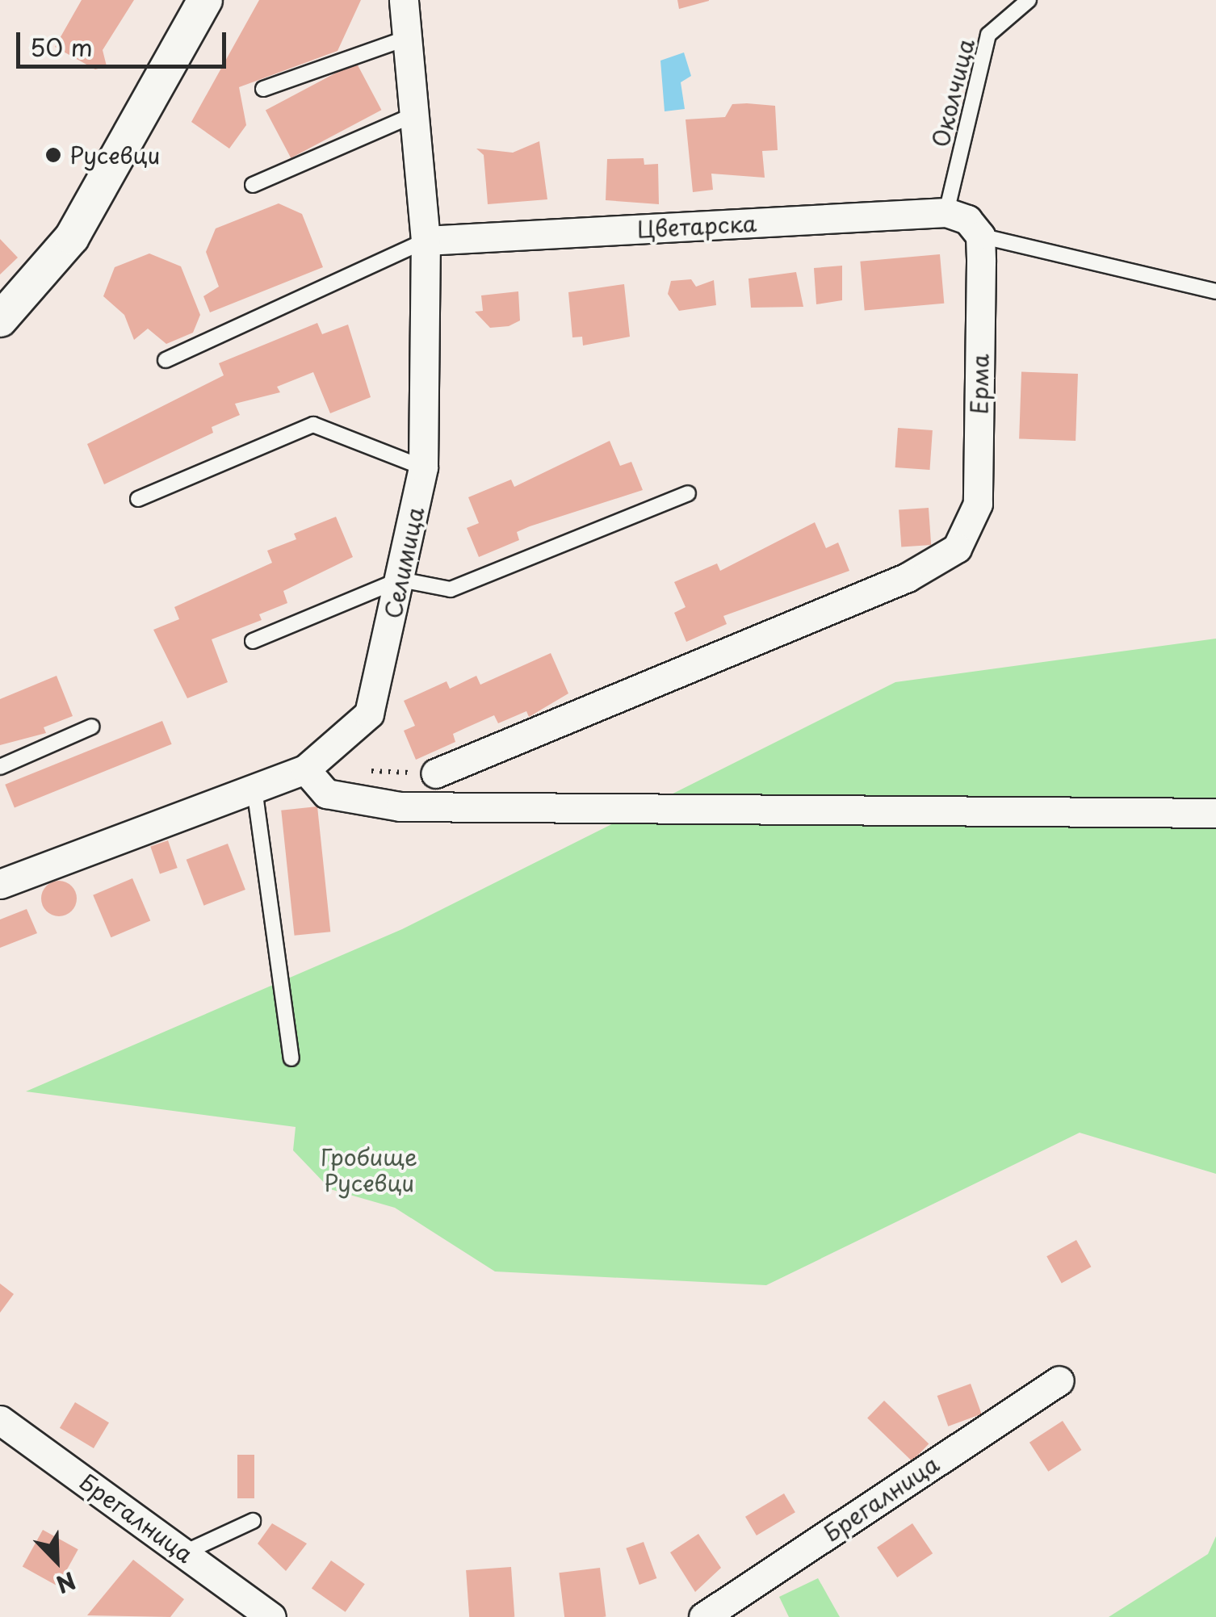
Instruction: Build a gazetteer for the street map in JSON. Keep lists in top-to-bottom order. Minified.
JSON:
{"streets":{"street":["Цветарска","Ерма","Селимица","Брегалница"],"lane":["Околчица"]},"crossings":[["Околчица","Цветарска"],["Околчица","Ерма"],["Цветарска","Ерма"],["Цветарска","Селимица"]],"parks":["Гробище Русевци"],"places":["Русевци"],"scale_bar":"50 m","north":"bottom right"}
